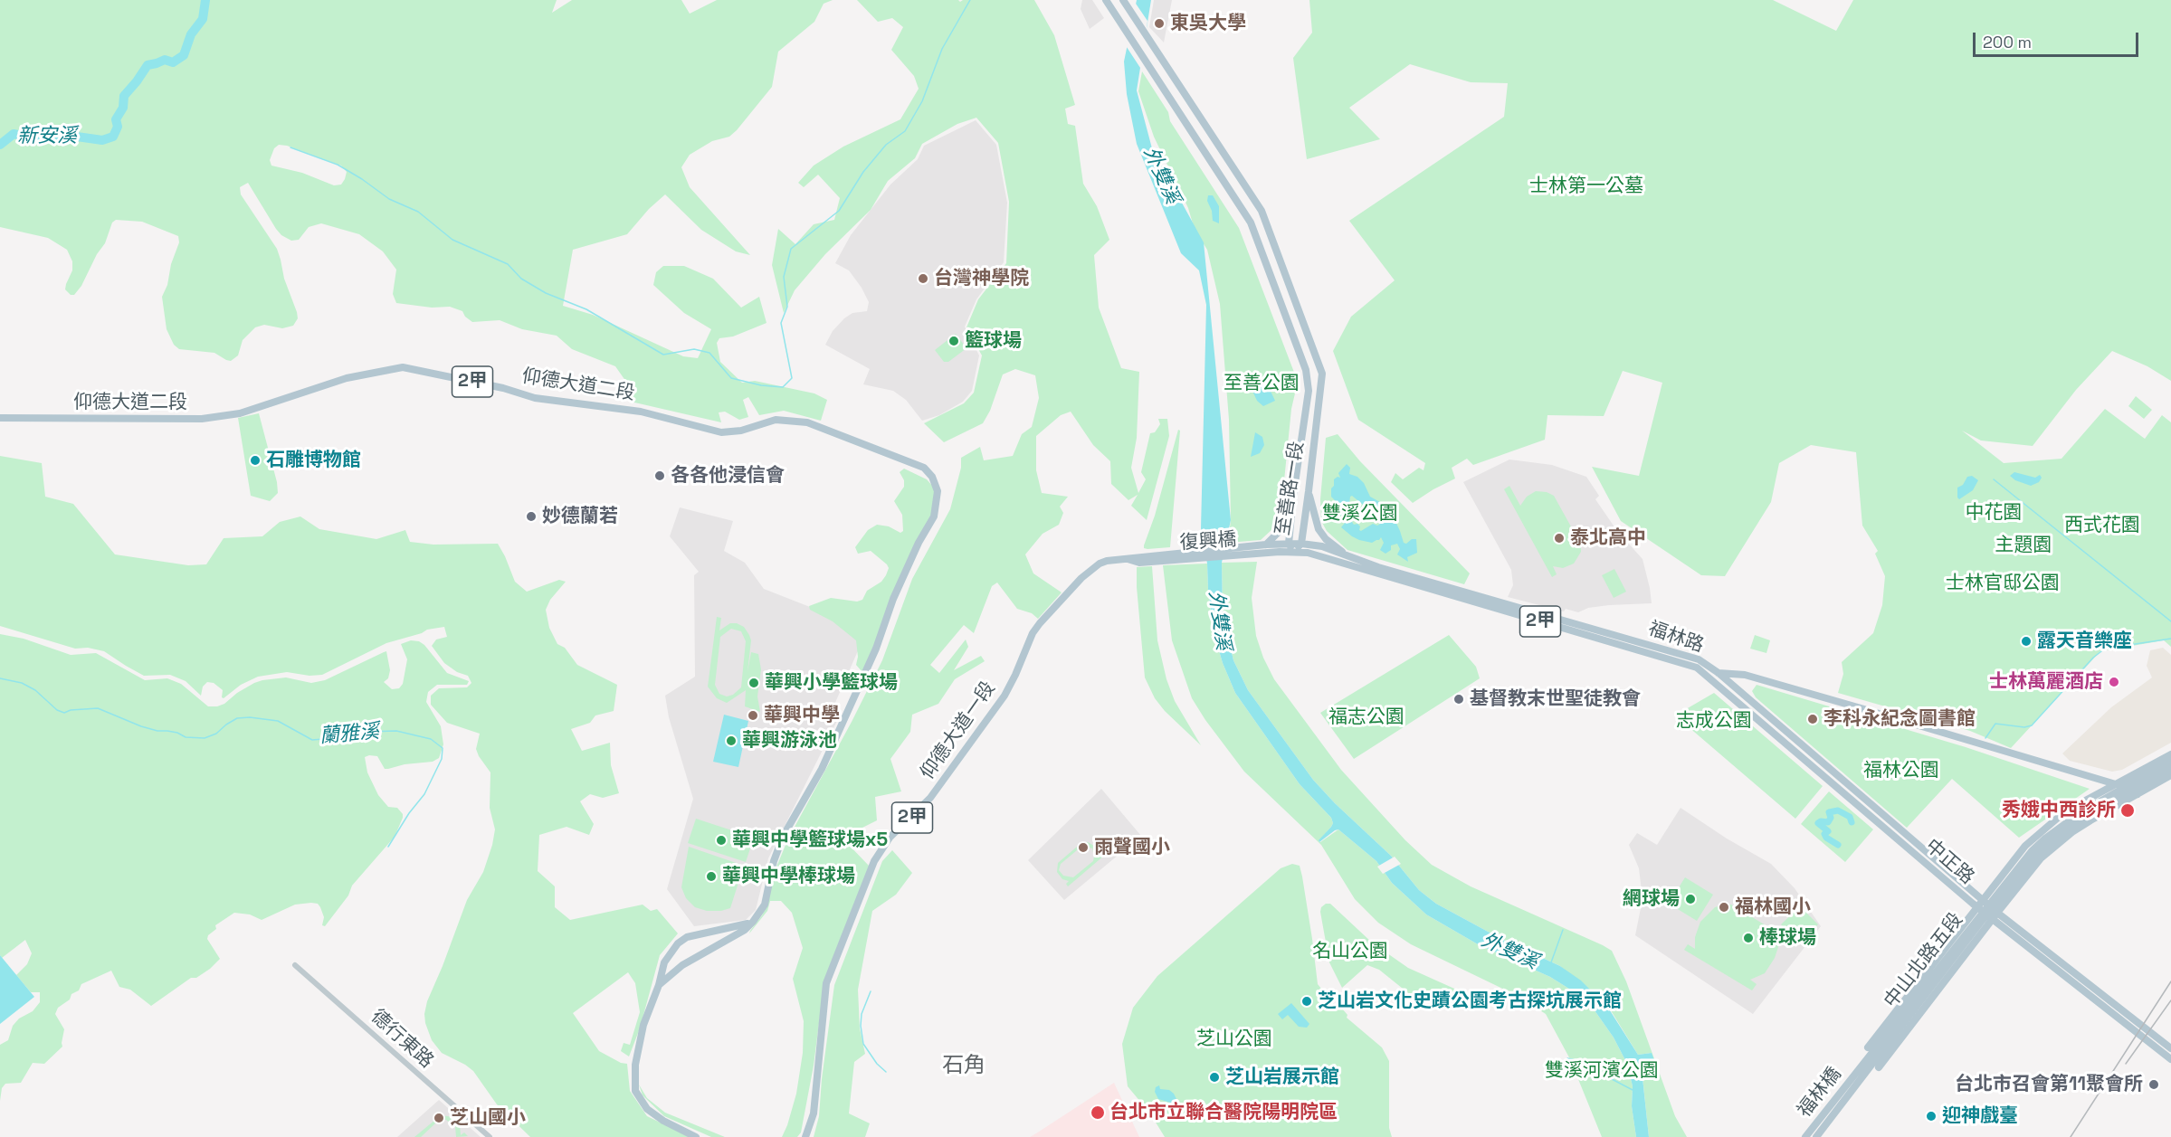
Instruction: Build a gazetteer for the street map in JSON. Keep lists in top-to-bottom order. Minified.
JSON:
{"streets":{"main road":["2甲","仰德大道二段","至善路一段","復興橋","福林路","仰德大道一段","中正路","中山北路五段","福林橋"],"street":["德行東路"]},"crossings":[["2甲","仰德大道二段"],["2甲","福林路"],["2甲","中山北路五段"],["至善路一段","福林路"],["復興橋","福林路"],["復興橋","仰德大道一段"],["福林路","中正路"],["福林路","中山北路五段"],["中正路","中山北路五段"],["中山北路五段","福林橋"]],"districts":["石角"],"water":["新安溪","外雙溪","蘭雅溪"],"parks":["士林第一公墓","至善公園","中花園","雙溪公園","西式花園","主題園","士林官邸公園","福志公園","志成公園","福林公園","名山公園","芝山公園","雙溪河濱公園"],"places":["東吳大學","台灣神學院","籃球場","石雕博物館","各各他浸信會","妙德蘭若","泰北高中","露天音樂座","士林萬麗酒店","華興小學籃球場","基督教末世聖徒教會","華興中學","李科永紀念圖書館","華興游泳池","秀娥中西診所","華興中學籃球場x5","雨聲國小","華興中學棒球場","網球場","福林國小","棒球場","芝山岩文化史蹟公園考古探坑展示館","芝山岩展示館","台北市召會第11聚會所","台北市立聯合醫院陽明院區","迎神戲臺","芝山國小"],"scale_bar":"200 m"}
